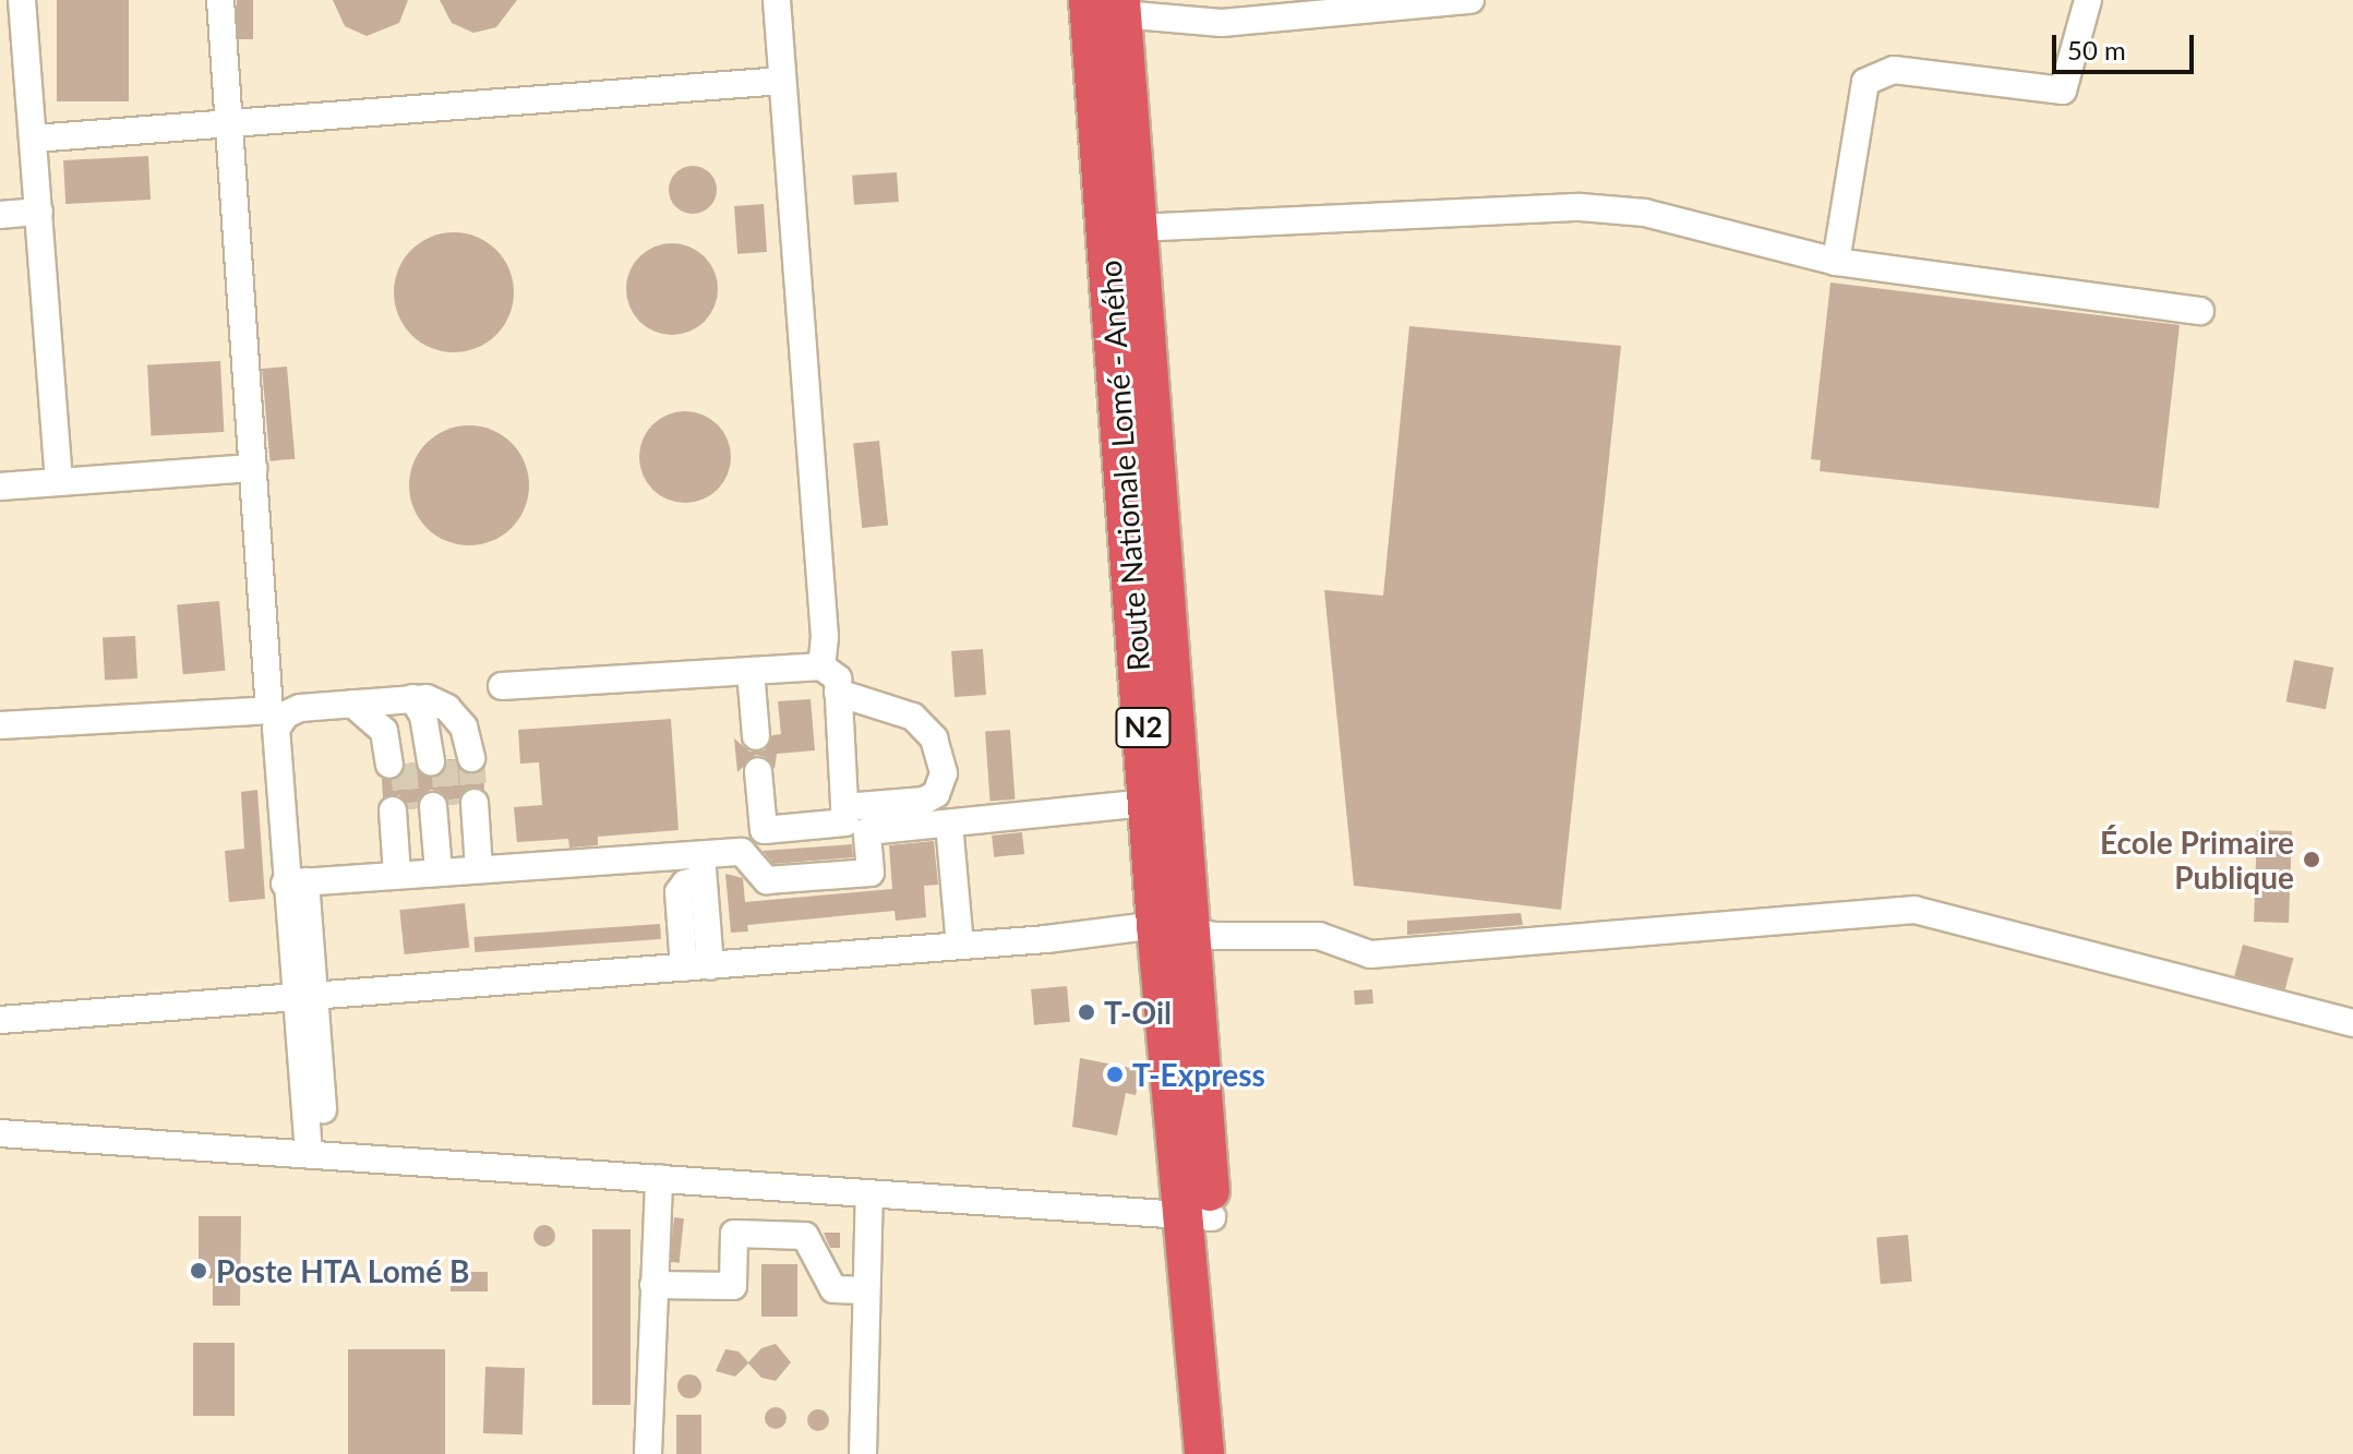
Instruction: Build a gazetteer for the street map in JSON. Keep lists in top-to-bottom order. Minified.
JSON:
{"streets":{"highway":["Route Nationale Lomé - Aného","N2"]},"places":["École Primaire Publique","T-Oil","T-Express","Poste HTA Lomé B"],"scale_bar":"50 m"}
